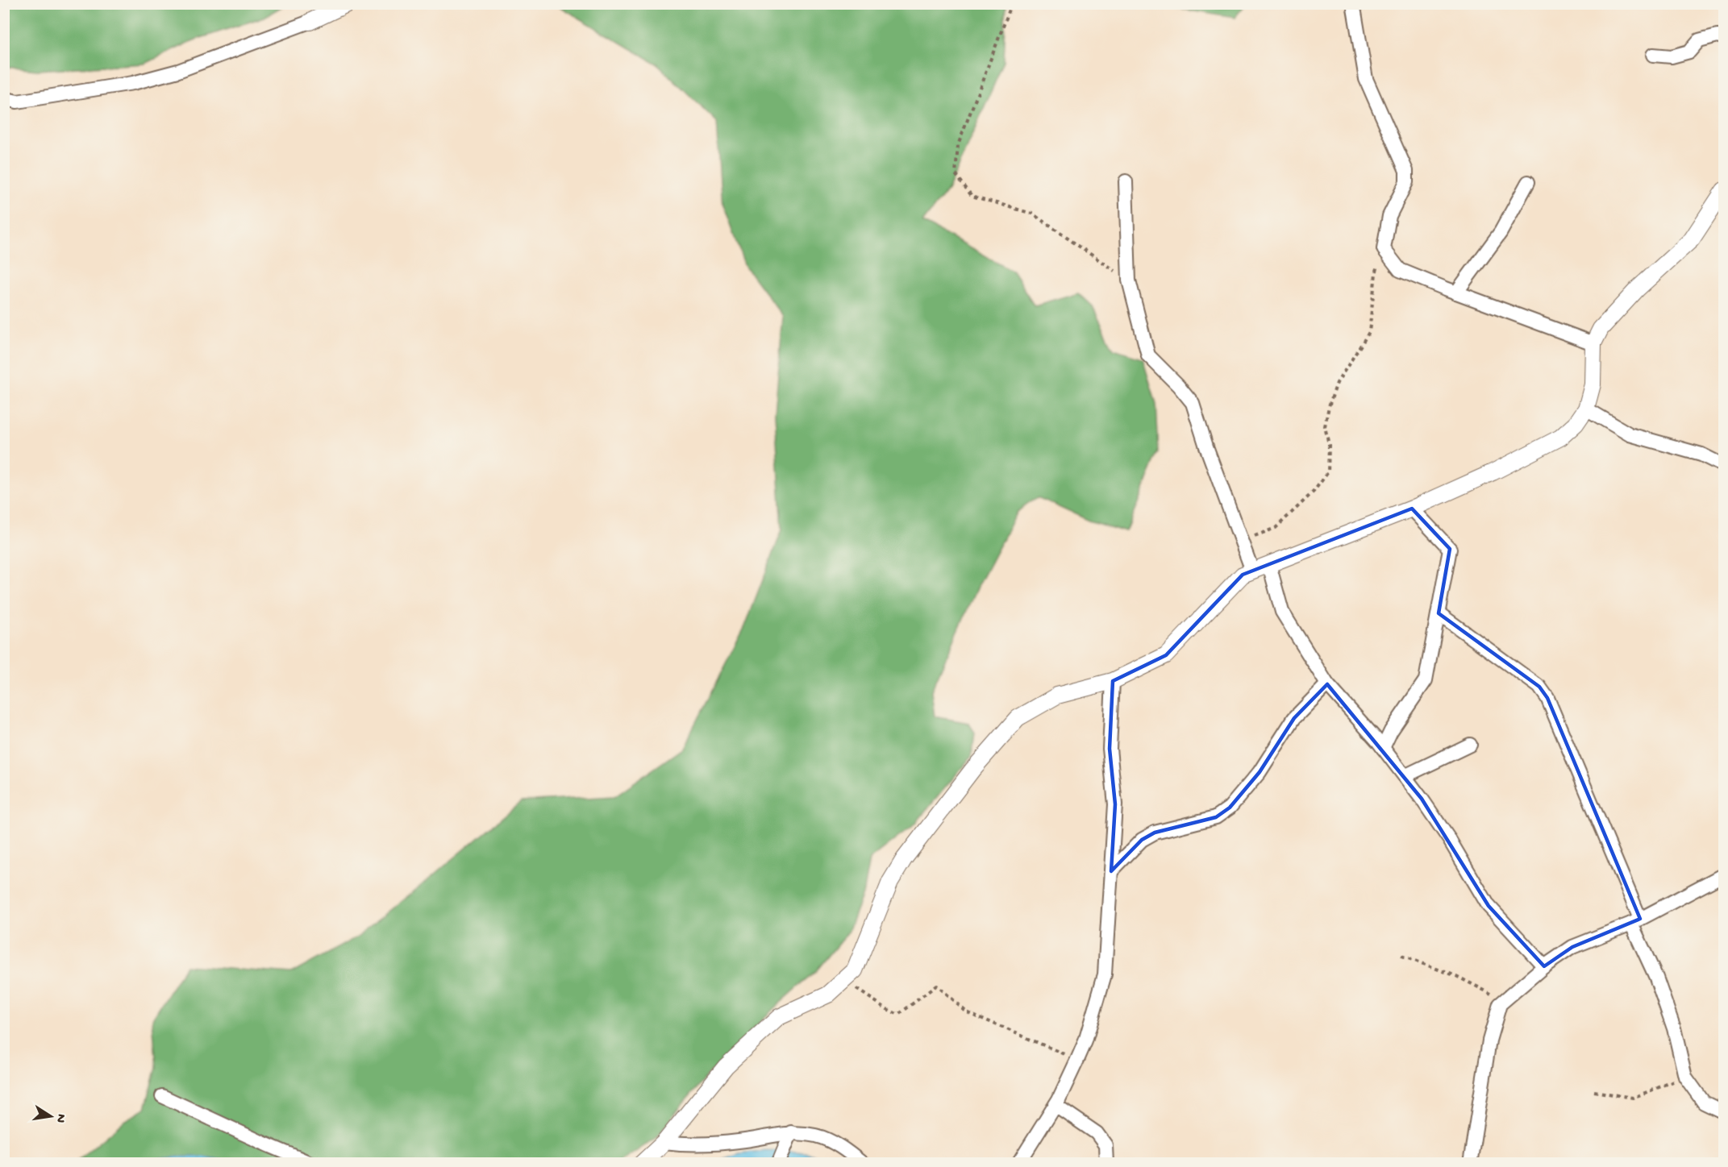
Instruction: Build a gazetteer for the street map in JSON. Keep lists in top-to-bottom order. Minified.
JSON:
{"north":"right"}
